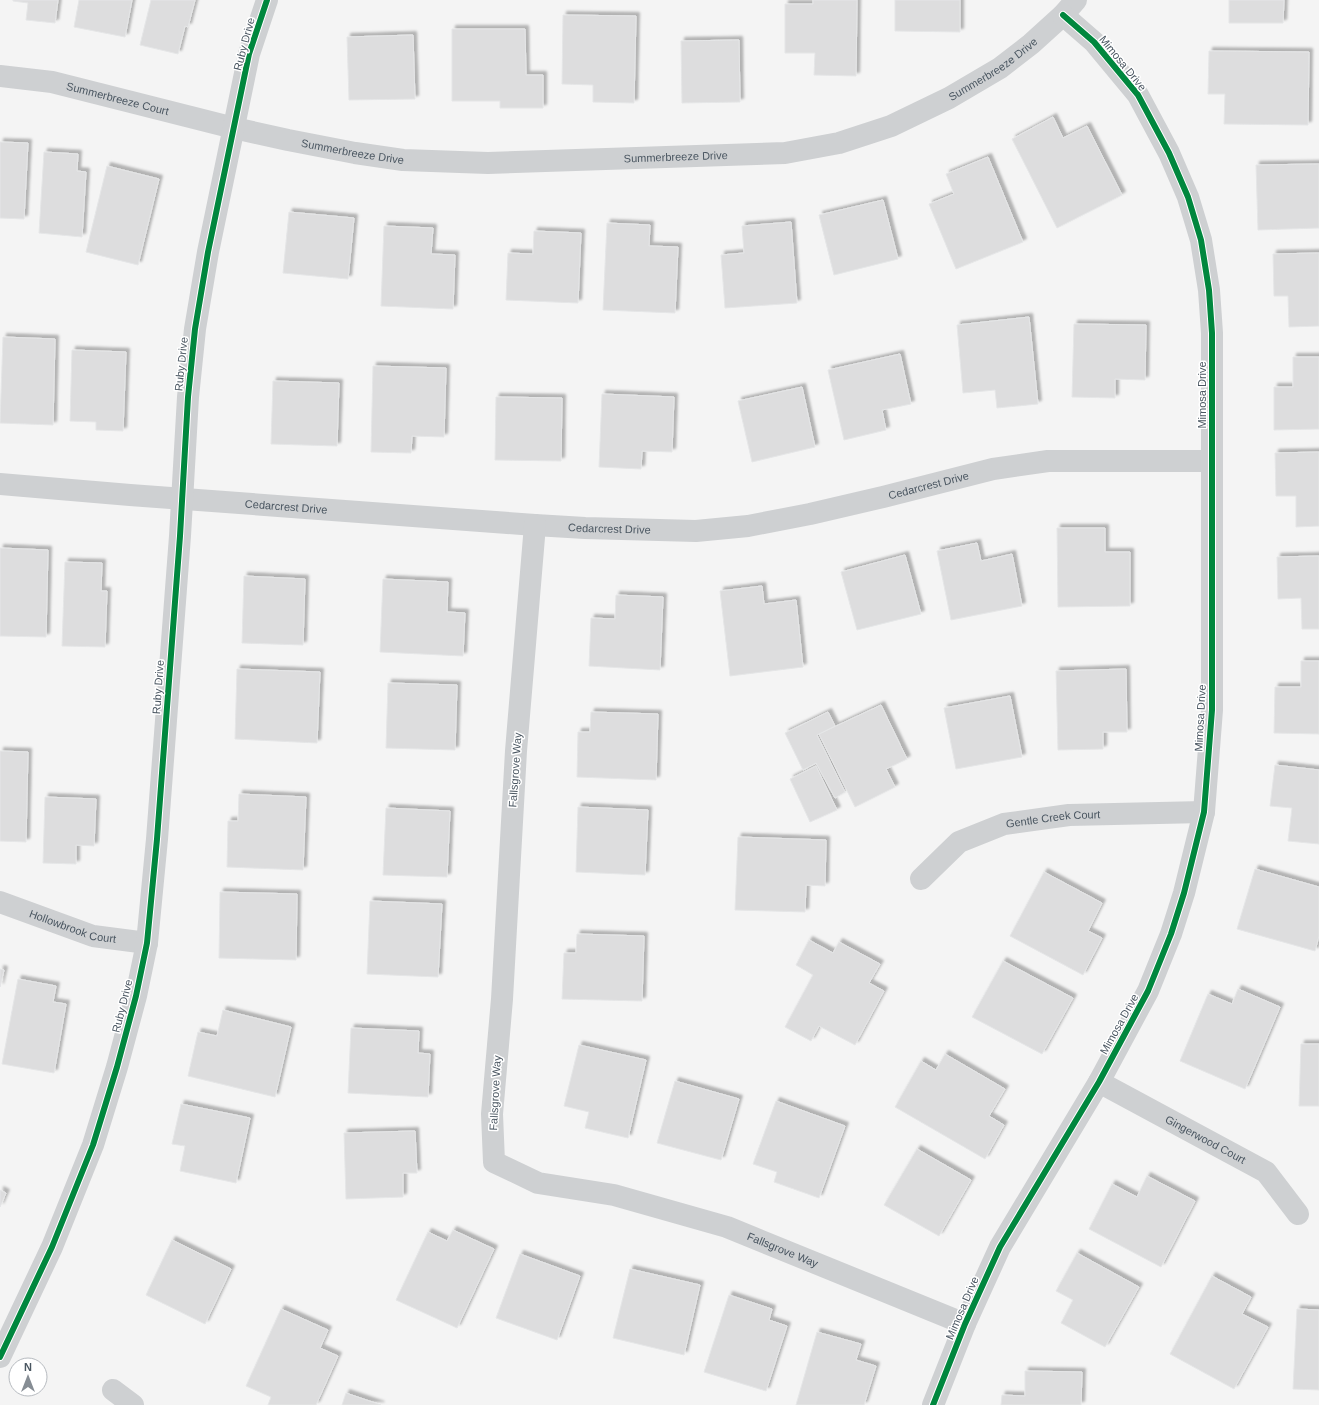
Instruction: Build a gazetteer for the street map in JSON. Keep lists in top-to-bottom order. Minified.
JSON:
{"streets":{"street":["Ruby Drive","Mimosa Drive","Summerbreeze Drive","Summerbreeze Court","Cedarcrest Drive","Fallsgrove Way","Gentle Creek Court","Hollowbrook Court","Gingerwood Court"]},"crossings":[["Ruby Drive","Summerbreeze Drive"],["Ruby Drive","Summerbreeze Court"],["Ruby Drive","Cedarcrest Drive"],["Ruby Drive","Hollowbrook Court"],["Mimosa Drive","Summerbreeze Drive"],["Mimosa Drive","Cedarcrest Drive"],["Mimosa Drive","Fallsgrove Way"],["Mimosa Drive","Gentle Creek Court"],["Mimosa Drive","Gingerwood Court"],["Summerbreeze Drive","Summerbreeze Court"],["Cedarcrest Drive","Fallsgrove Way"]],"north":"top"}
